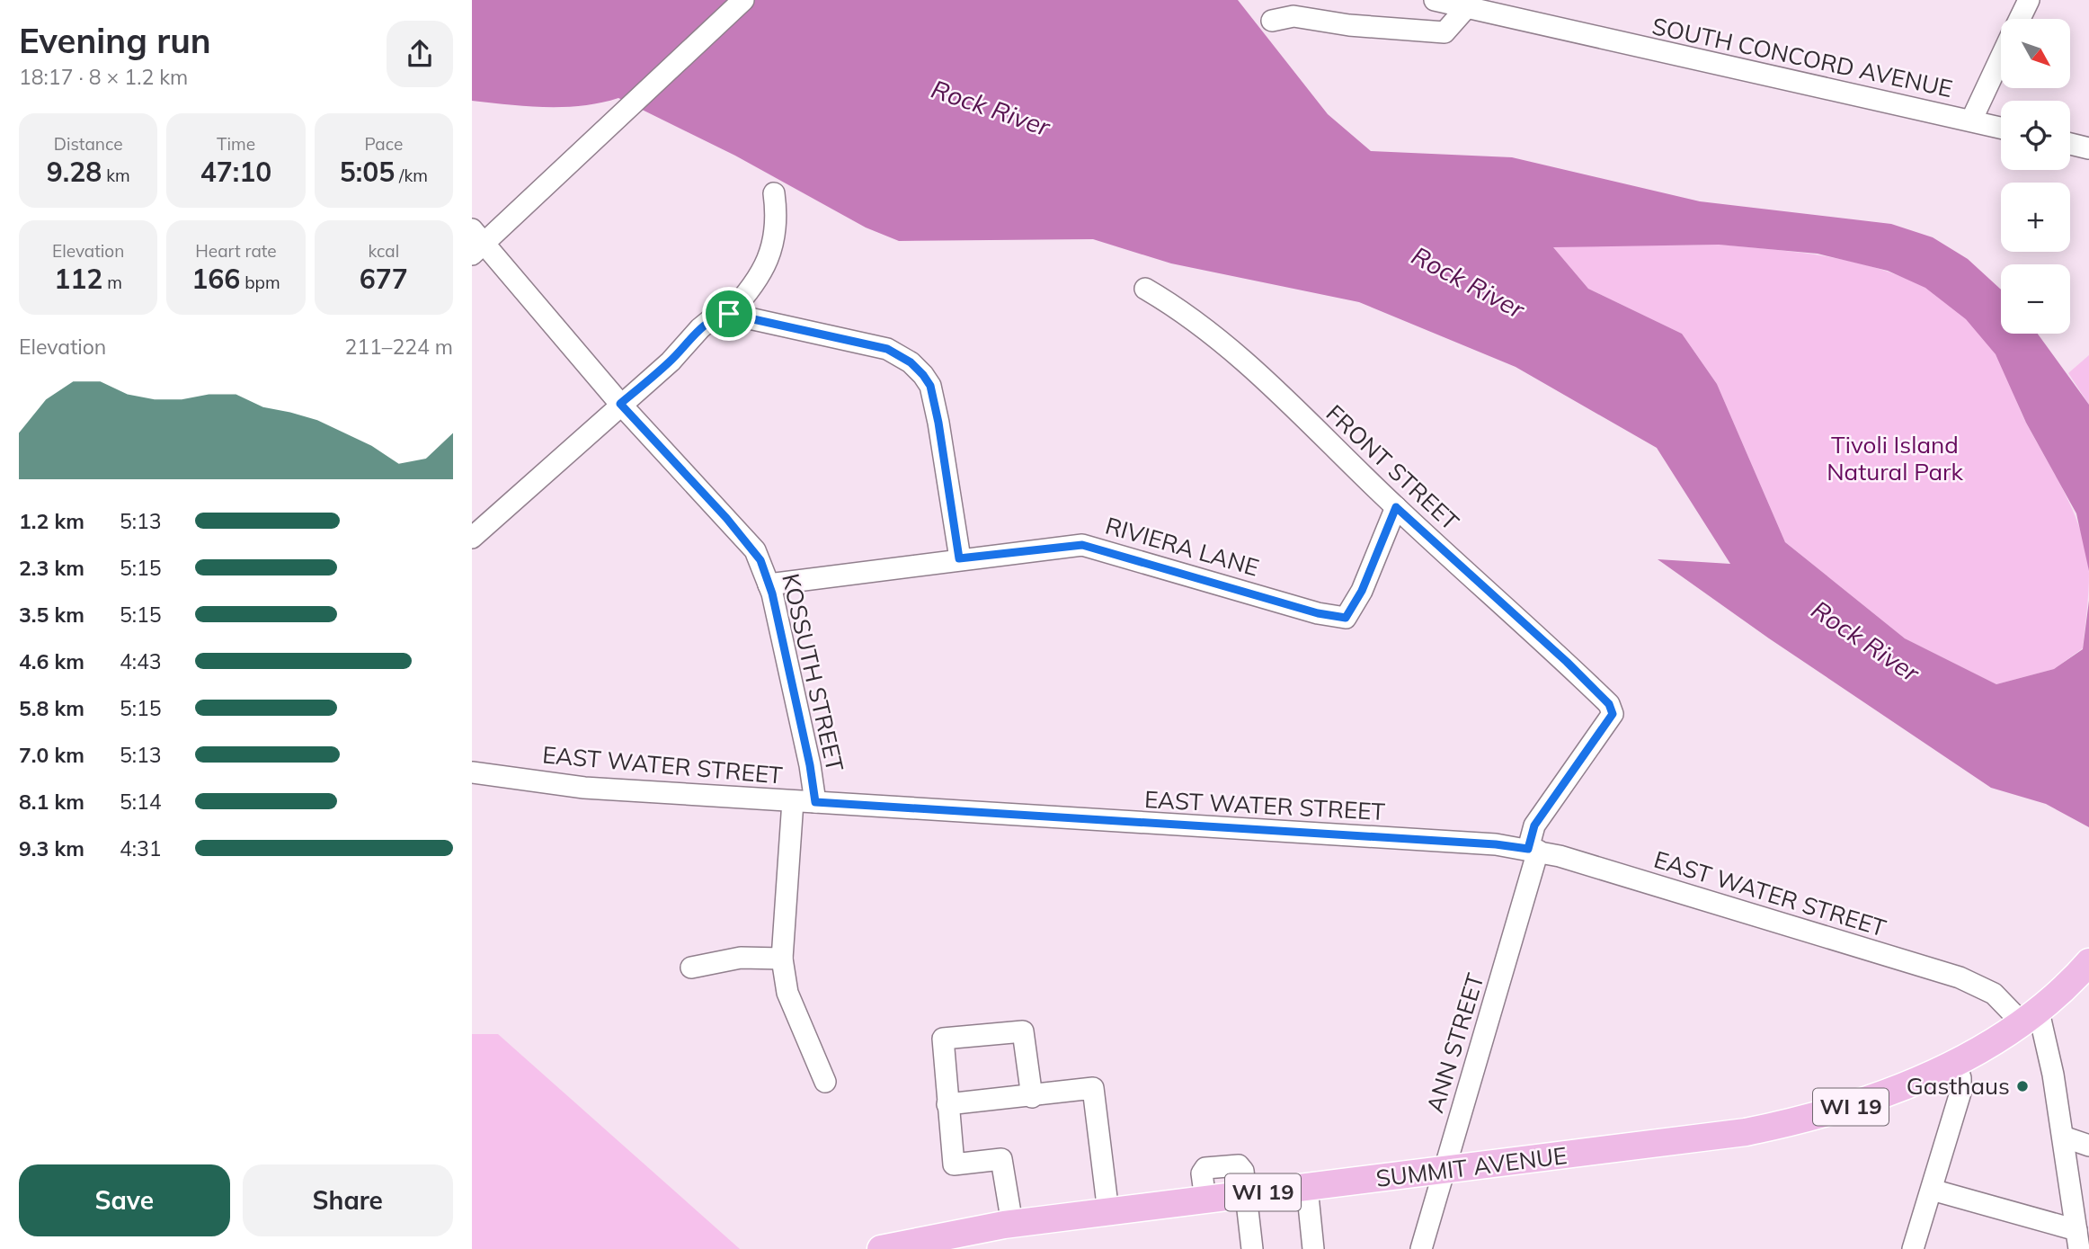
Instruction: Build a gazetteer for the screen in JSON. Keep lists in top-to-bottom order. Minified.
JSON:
{"streets":{"main road":["WI 19","SUMMIT AVENUE"],"street":["SOUTH CONCORD AVENUE","FRONT STREET","RIVIERA LANE","KOSSUTH STREET","EAST WATER STREET","ANN STREET"]},"crossings":[["FRONT STREET","RIVIERA LANE"],["FRONT STREET","ANN STREET"],["RIVIERA LANE","KOSSUTH STREET"],["KOSSUTH STREET","EAST WATER STREET"],["EAST WATER STREET","ANN STREET"],["EAST WATER STREET","WI 19"],["EAST WATER STREET","SUMMIT AVENUE"],["ANN STREET","SUMMIT AVENUE"],["WI 19","SUMMIT AVENUE"]],"water":["Rock River"],"parks":["Tivoli Island Natural Park"],"places":["Gasthaus"],"north":"bottom right","page":{"heading":["Evening run","18:17 · 8 × 1.2 km"],"map_buttons":["+","−"],"stats":[["Distance","9.28 km"],["Time","47:10"],["Pace","5:05 /km"],["Elevation","112 m"],["Heart rate","166 bpm"],["kcal","677"]],"chart":["Elevation","211–224 m"],"list":[{"name":"1.2 km","note":"5:13"},{"name":"2.3 km","note":"5:15"},{"name":"3.5 km","note":"5:15"},{"name":"4.6 km","note":"4:43"},{"name":"5.8 km","note":"5:15"},{"name":"7.0 km","note":"5:13"},{"name":"8.1 km","note":"5:14"},{"name":"9.3 km","note":"4:31"}],"buttons":["Save","Share"]}}
